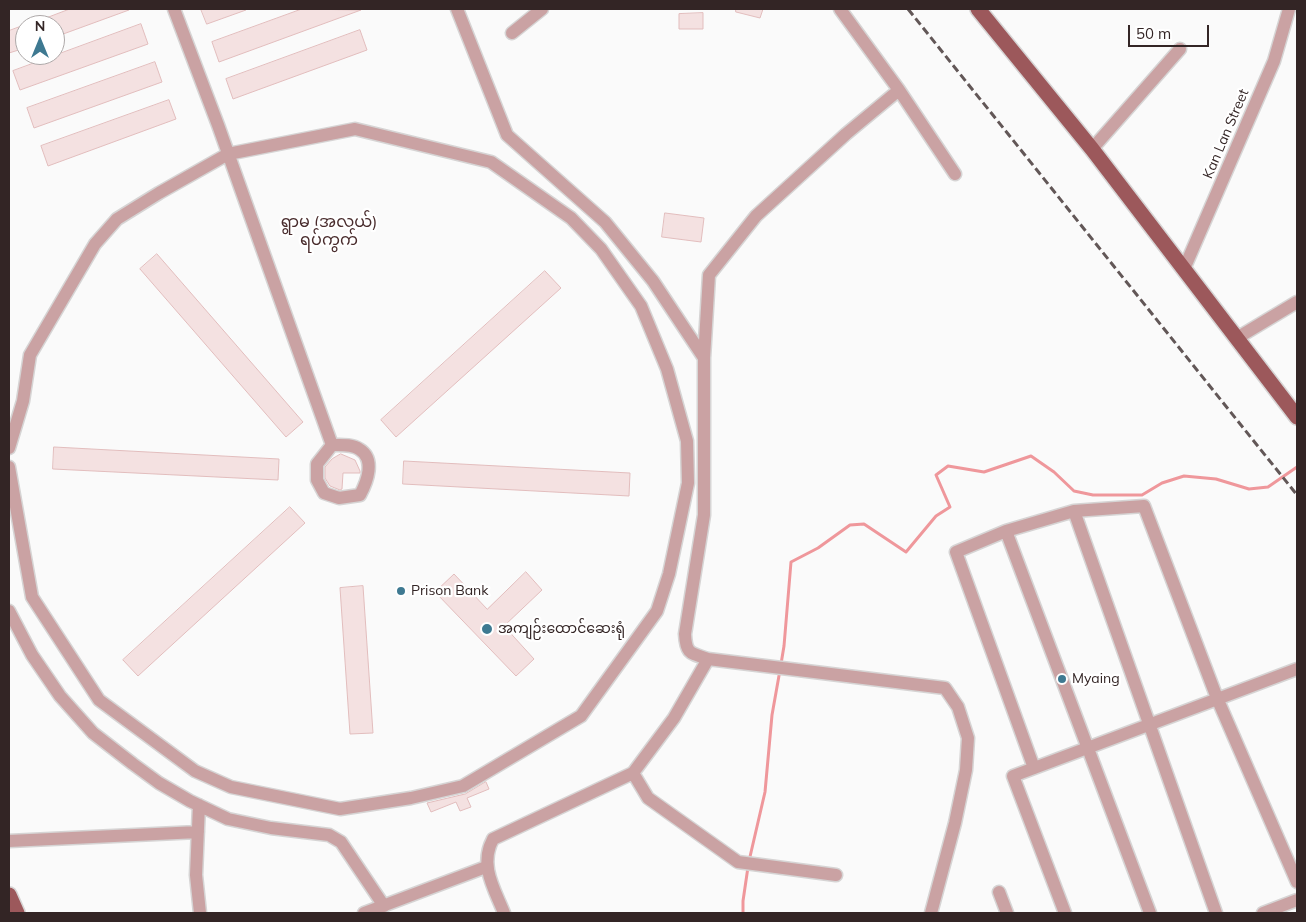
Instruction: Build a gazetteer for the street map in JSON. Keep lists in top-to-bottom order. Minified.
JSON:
{"streets":{"street":["Kan Lan Street"]},"districts":["ရွာမ (အလယ်) ရပ်ကွက်"],"places":["Prison Bank","အကျဉ်းထောင်ဆေးရုံ","Myaing"],"scale_bar":"50 m","north":"top"}
